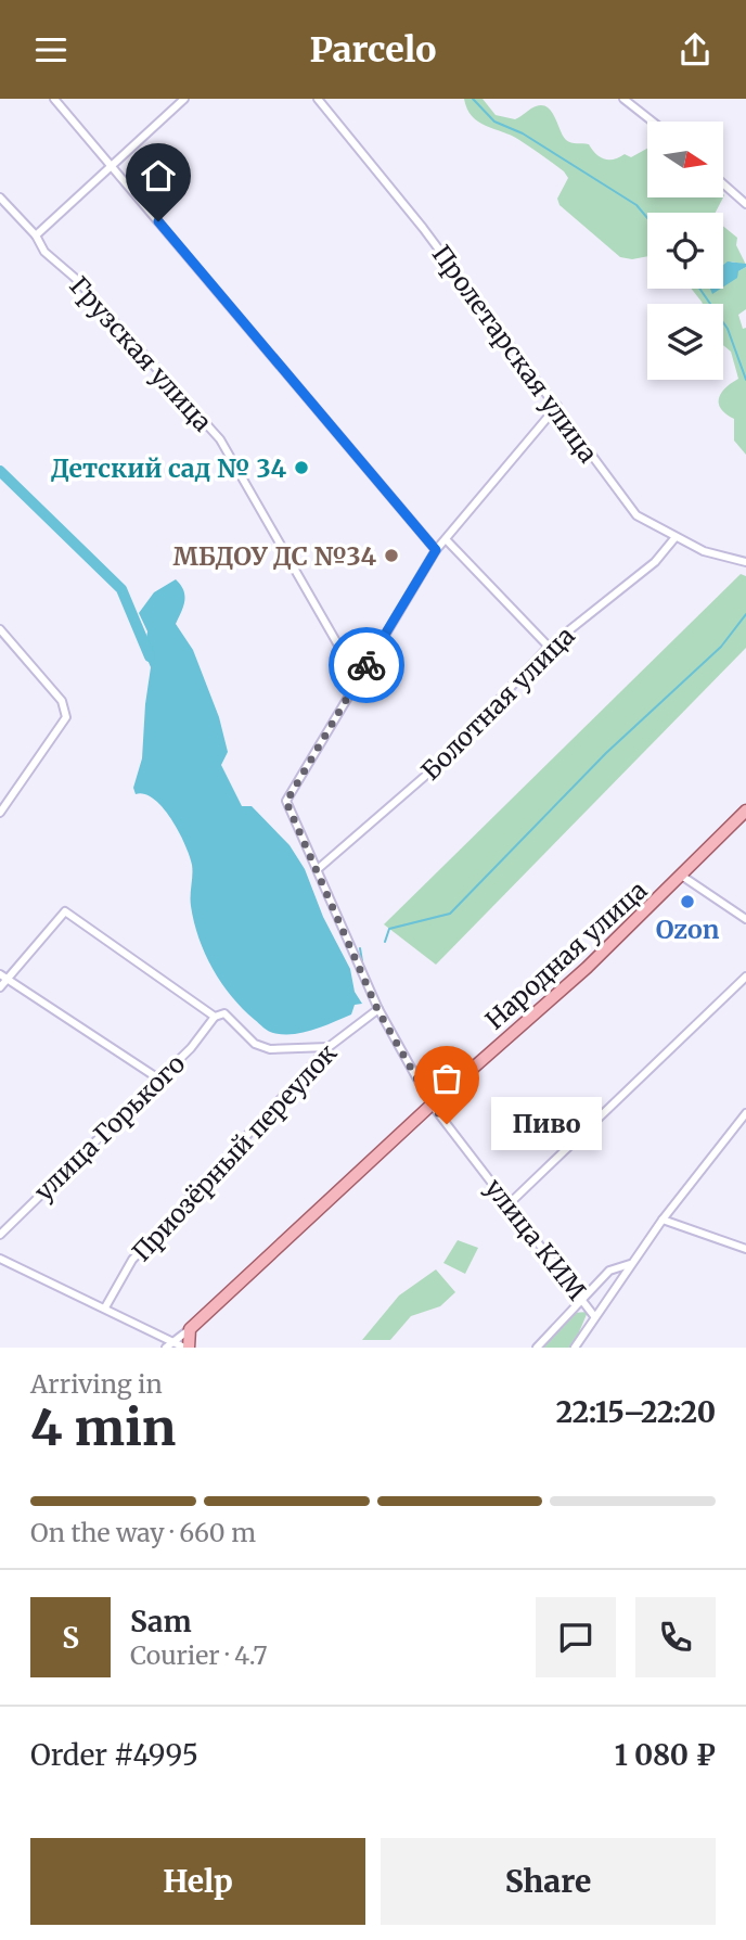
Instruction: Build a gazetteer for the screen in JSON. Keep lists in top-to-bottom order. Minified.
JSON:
{"streets":{"main road":["Народная улица"],"street":["Грузская улица","Пролетарская улица","Болотная улица","улица Горького","Приозёрный переулок","улица КИМ"]},"crossings":[["Грузская улица","улица КИМ"],["Пролетарская улица","Болотная улица"],["Болотная улица","улица КИМ"],["Народная улица","улица КИМ"],["Приозёрный переулок","улица КИМ"]],"places":["Детский сад № 34","МБДОУ ДС №34","Ozon","Пиво"],"north":"right","page":{"header":"Parcelo","bubble":"Пиво","heading":["4 min","Arriving in","22:15–22:20"],"panel":["Sam","Courier · 4.7","Order #4995","1 080 ₽"],"bar":"On the way · 660 m","round":"S","buttons":["Help","Share"]}}
